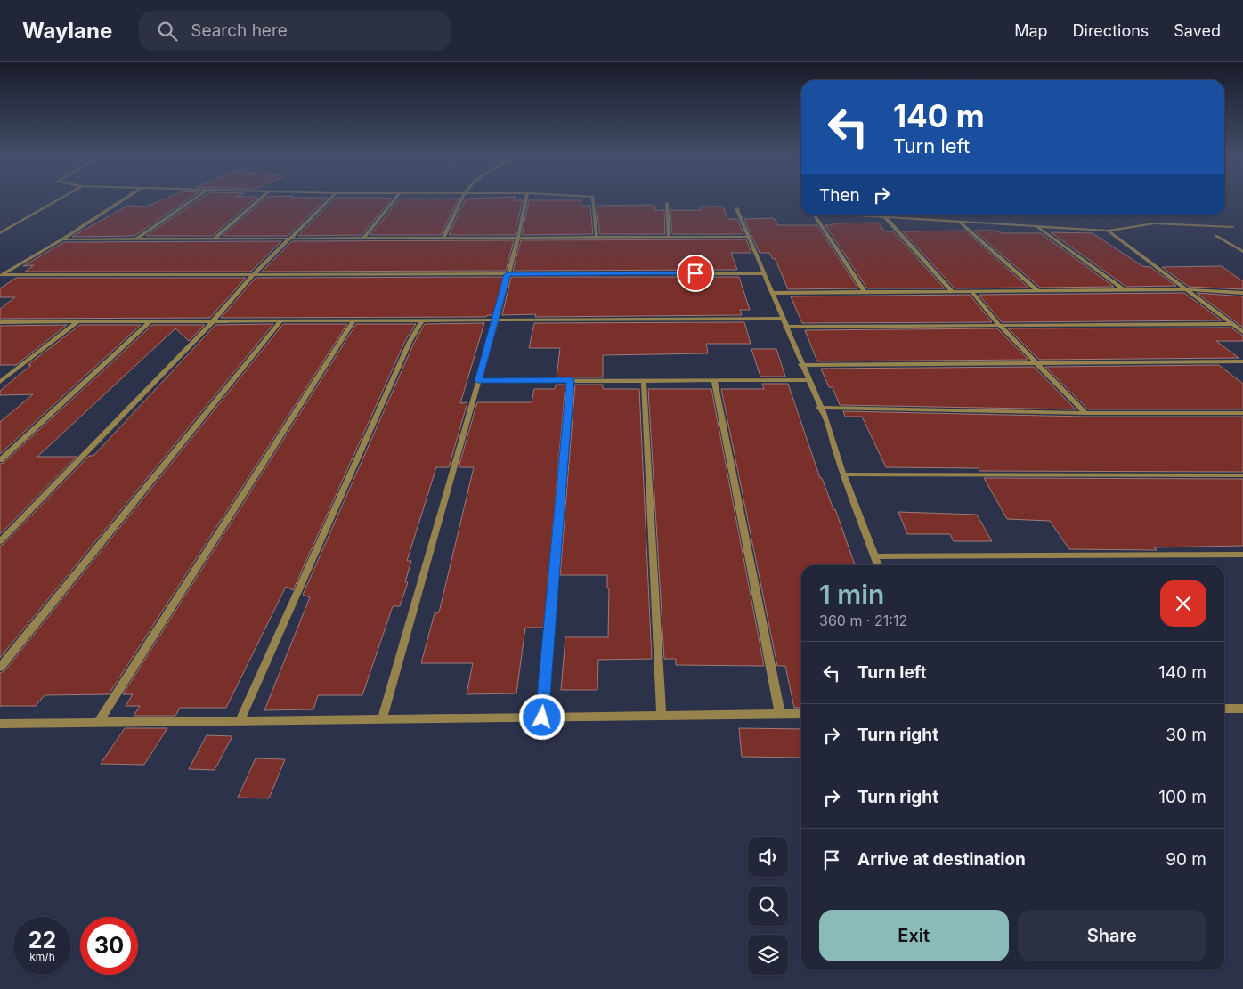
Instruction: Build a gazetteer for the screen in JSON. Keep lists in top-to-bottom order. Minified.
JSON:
{"page":{"header":"Waylane","search":"Search here","nav":["Map","Directions","Saved"],"turn":["140 m","Turn left"],"then":"Then","heading":["1 min","360 m · 21:12"],"list":[{"name":"Turn left","value":"140 m"},{"name":"Turn right","value":"30 m"},{"name":"Turn right","value":"100 m"},{"name":"Arrive at destination","value":"90 m"}],"buttons":["Exit","Share"],"speed":"22 km/h","limit":"30"}}
